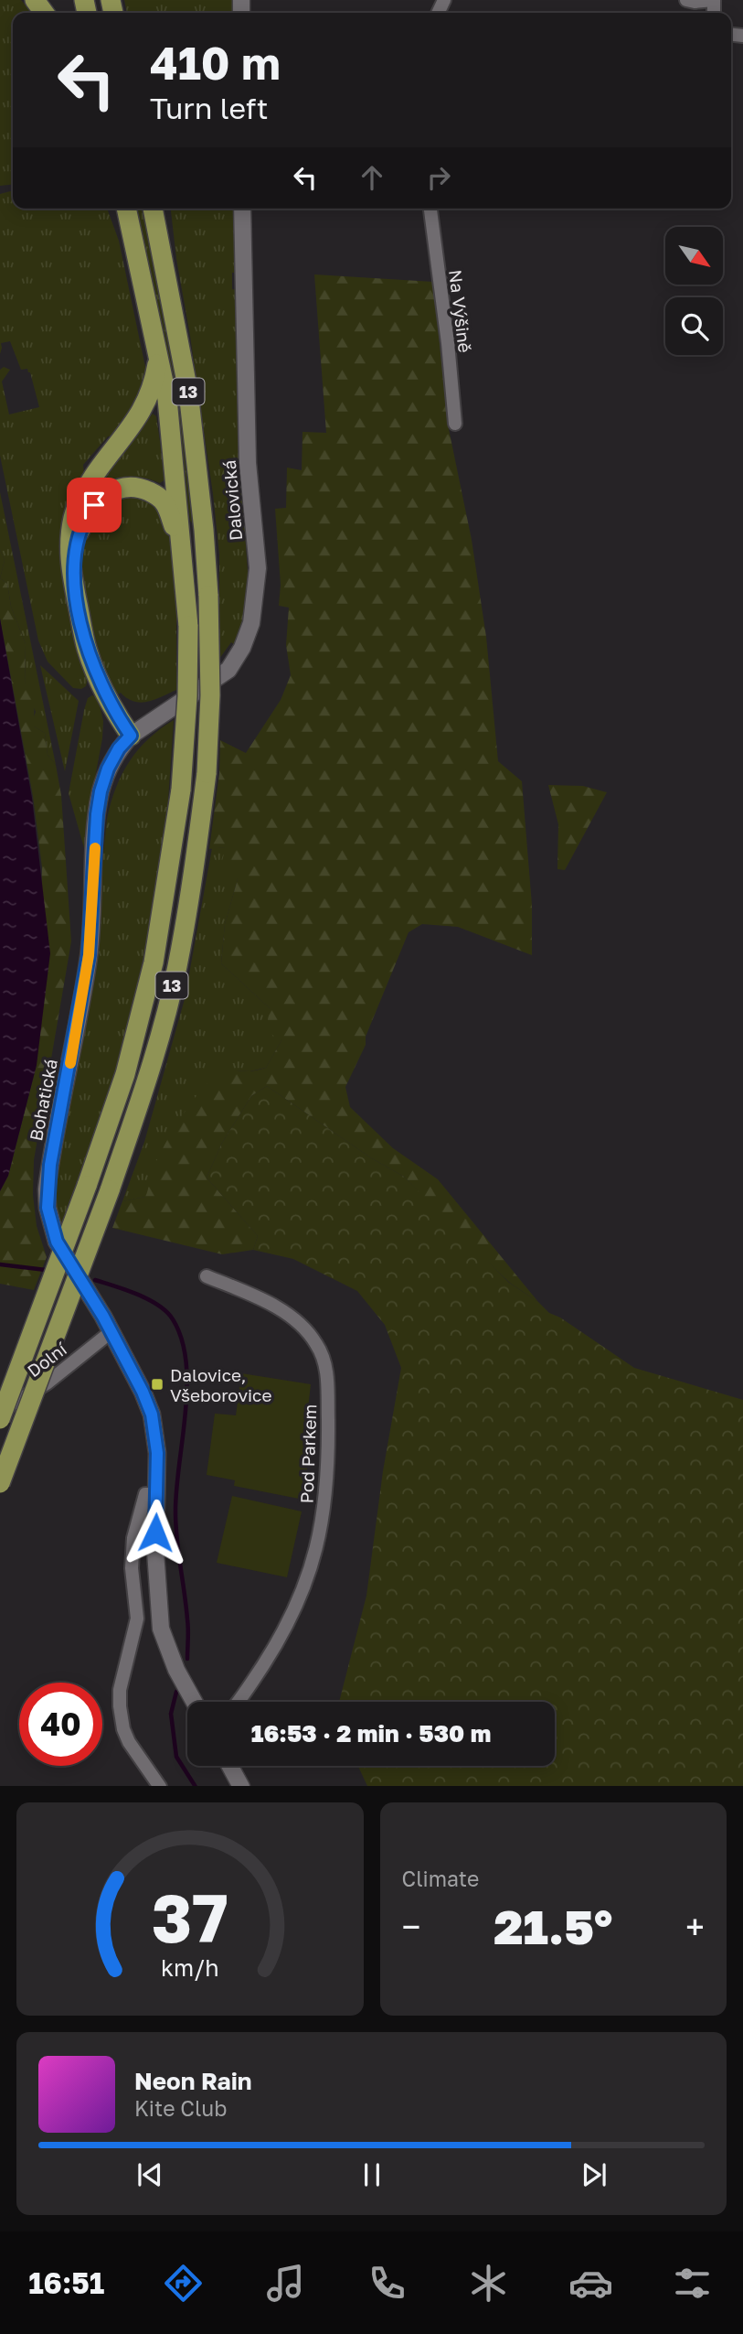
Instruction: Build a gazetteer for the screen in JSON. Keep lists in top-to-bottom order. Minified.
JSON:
{"streets":{"highway":["13"],"street":["Na Výšině","Dalovická","Bohatická","Dolní","Pod Parkem"]},"crossings":[["Dalovická","Bohatická"],["Bohatická","Dolní"]],"places":{"transit":["Dalovice, Všeborovice"]},"north":"bottom right","page":{"turn":["410 m","Turn left"],"limit":"40","trip":"16:53 · 2 min · 530 m","tile":"Climate","heat":["−","21.5°","+"],"song":["Neon Rain","Kite Club"],"tabs":"16:51","gauge":["37","km/h"]}}
